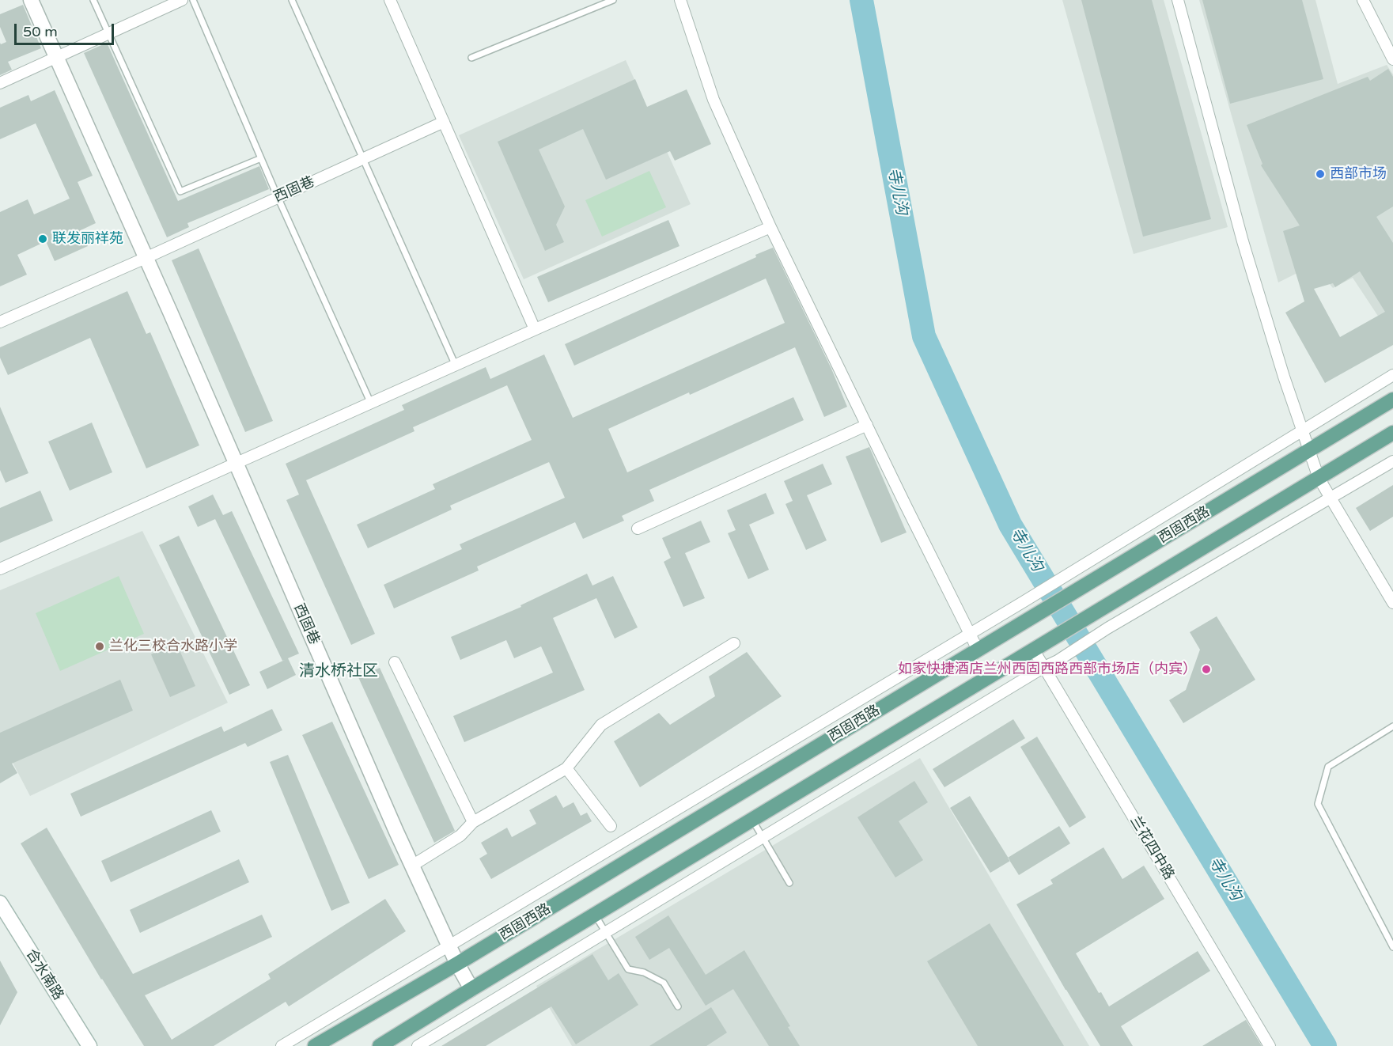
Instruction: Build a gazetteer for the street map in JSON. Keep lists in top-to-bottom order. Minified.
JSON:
{"streets":{"main road":["西固西路"],"street":["西固巷","兰花四中路","合水南路"]},"crossings":[["西固巷","西固西路"],["西固西路","兰花四中路"]],"districts":["清水桥社区"],"water":["寺儿沟"],"places":["西部市场","联发丽祥苑","兰化三校合水路小学","如家快捷酒店兰州西固西路西部市场店（内宾）"],"scale_bar":"50 m"}
